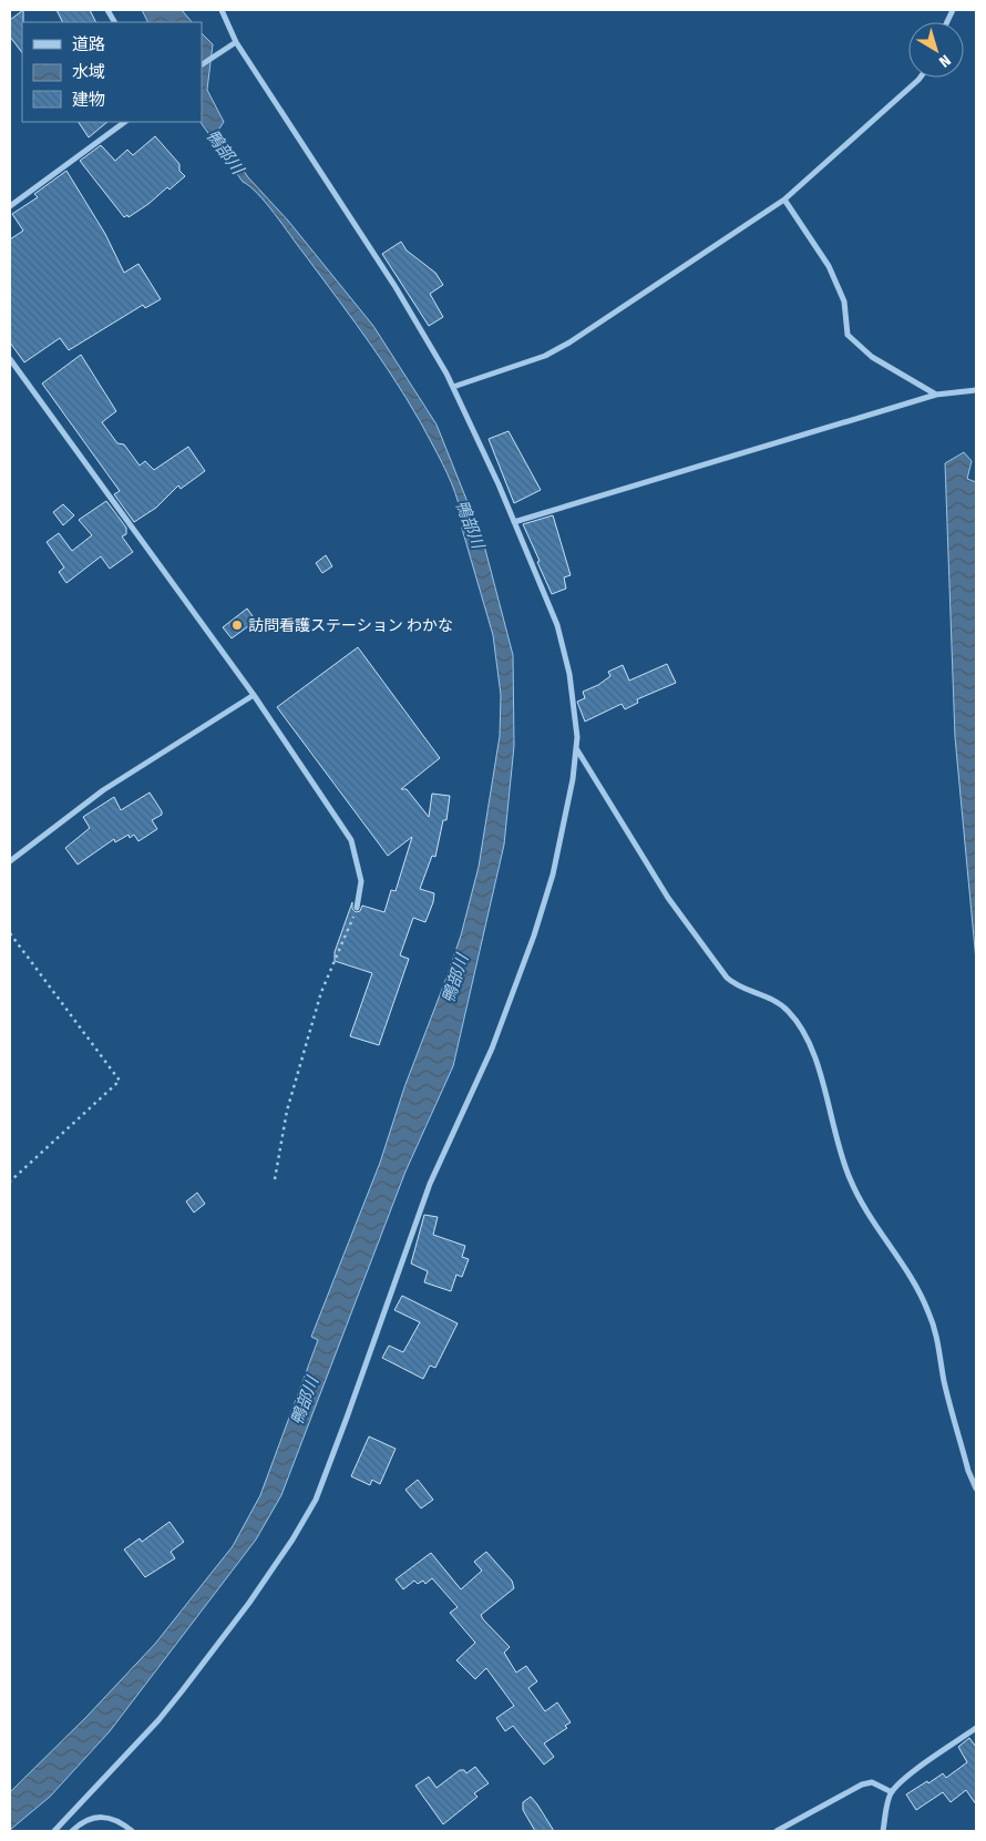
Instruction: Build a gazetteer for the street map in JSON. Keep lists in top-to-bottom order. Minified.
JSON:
{"water":["鴨部川"],"places":["訪問看護ステーション わかな"],"legend":["道路","水域","建物"],"north":"bottom right"}
